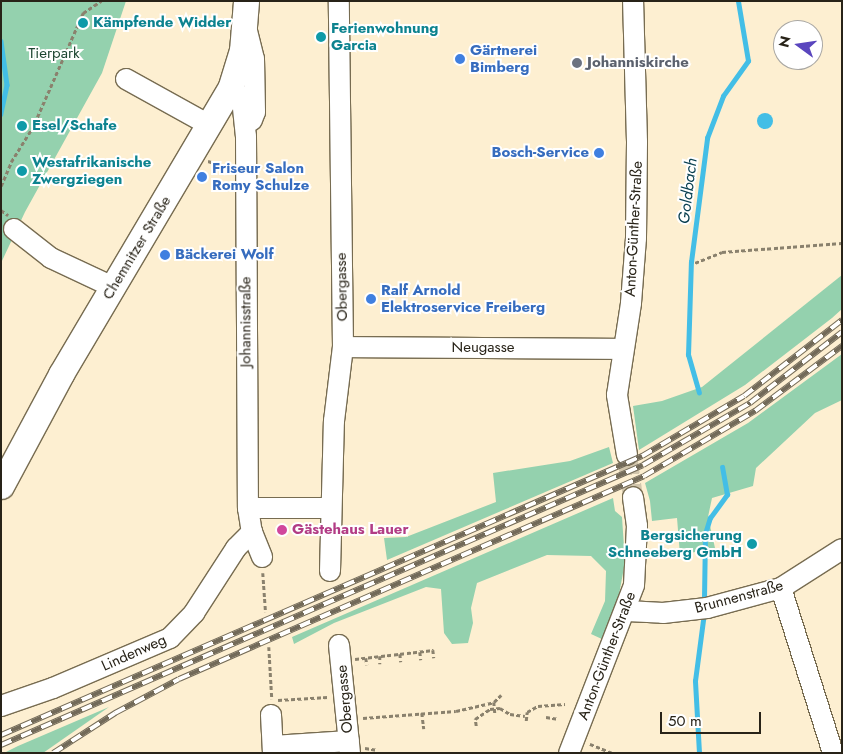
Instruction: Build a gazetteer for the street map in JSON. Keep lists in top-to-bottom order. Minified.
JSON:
{"streets":{"main road":["Chemnitzer Straße"],"street":["Anton-Günther-Straße","Obergasse","Johannisstraße","Neugasse","Brunnenstraße","Lindenweg"]},"crossings":[["Anton-Günther-Straße","Neugasse"],["Anton-Günther-Straße","Brunnenstraße"],["Chemnitzer Straße","Johannisstraße"],["Obergasse","Neugasse"],["Johannisstraße","Lindenweg"]],"water":["Goldbach"],"parks":["Tierpark"],"places":["Kämpfende Widder","Ferienwohnung Garcia","Gärtnerei Bimberg","Johanniskirche","Esel/Schafe","Bosch-Service","Westafrikanische Zwergziegen","Friseur Salon Romy Schulze","Bäckerei Wolf","Ralf Arnold Elektroservice Freiberg","Gästehaus Lauer","Bergsicherung Schneeberg GmbH"],"scale_bar":"50 m","north":"left"}
